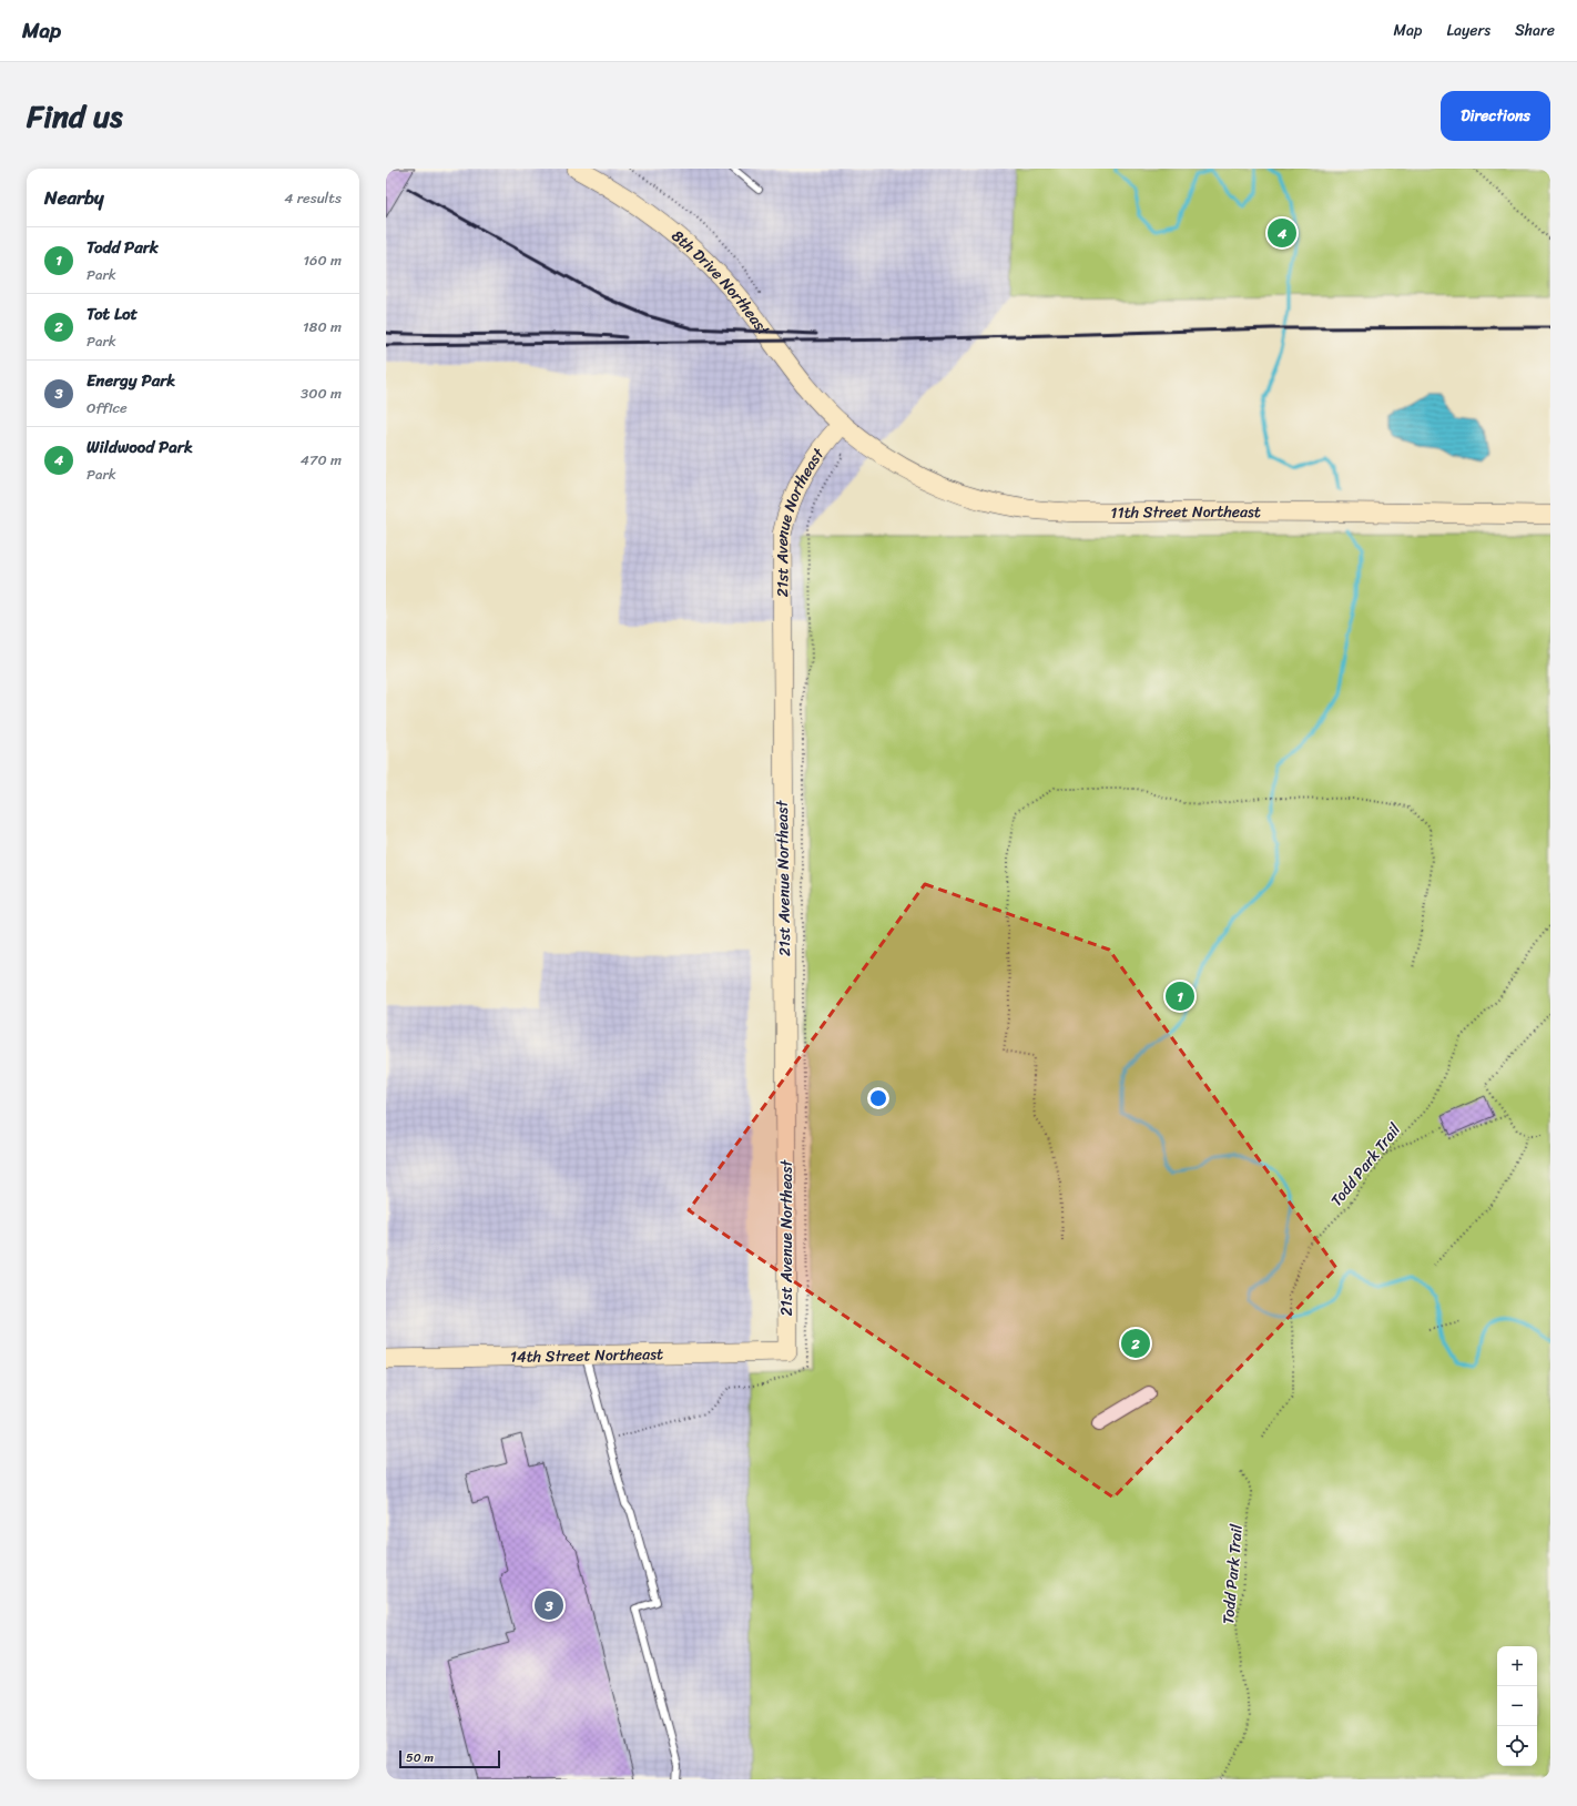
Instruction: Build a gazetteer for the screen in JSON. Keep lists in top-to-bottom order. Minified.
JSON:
{"streets":{"street":["8th Drive Northeast","11th Street Northeast","21st Avenue Northeast","14th Street Northeast"],"path":["Todd Park Trail"]},"crossings":[["8th Drive Northeast","11th Street Northeast"],["8th Drive Northeast","21st Avenue Northeast"],["11th Street Northeast","21st Avenue Northeast"],["21st Avenue Northeast","14th Street Northeast"]],"scale_bar":"50 m","page":{"header":"Map","nav":["Map","Layers","Share"],"title":"Find us","buttons":"Directions","heading":["Nearby","4 results"],"pins":["4","1","2","3"],"list":[{"mark":"1","name":"Todd Park","note":"Park","value":"160 m"},{"mark":"2","name":"Tot Lot","note":"Park","value":"180 m"},{"mark":"3","name":"Energy Park","note":"Office","value":"300 m"},{"mark":"4","name":"Wildwood Park","note":"Park","value":"470 m"}],"map_buttons":["+","−"],"scale":"50 m"}}
